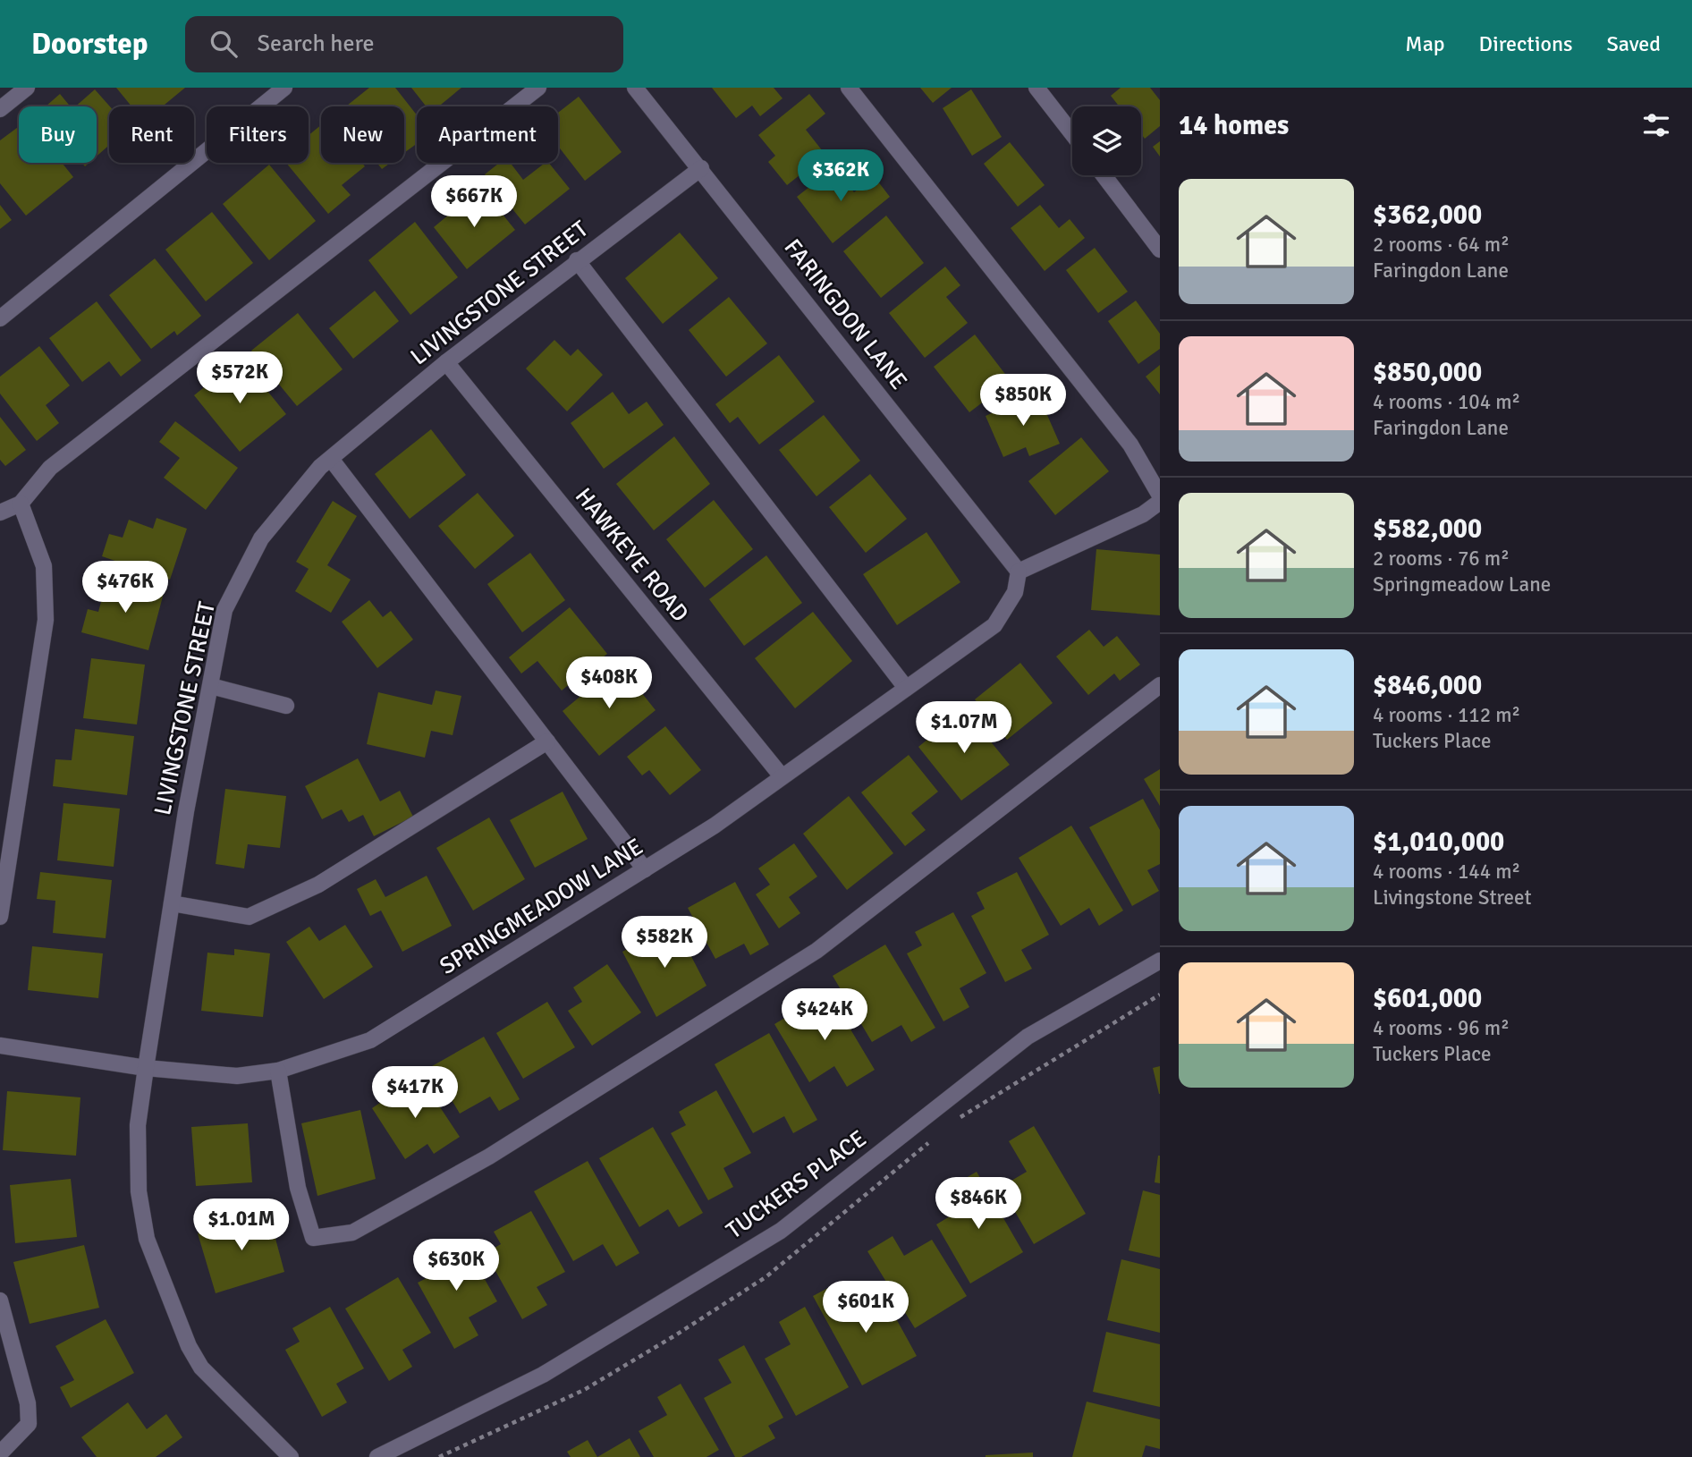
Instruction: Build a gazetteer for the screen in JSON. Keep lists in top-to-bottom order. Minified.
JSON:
{"streets":{"street":["LIVINGSTONE STREET","FARINGDON LANE","HAWKEYE ROAD","SPRINGMEADOW LANE","TUCKERS PLACE"]},"crossings":[["LIVINGSTONE STREET","FARINGDON LANE"],["LIVINGSTONE STREET","HAWKEYE ROAD"],["LIVINGSTONE STREET","SPRINGMEADOW LANE"],["FARINGDON LANE","SPRINGMEADOW LANE"],["HAWKEYE ROAD","SPRINGMEADOW LANE"]],"page":{"header":"Doorstep","search":"Search here","nav":["Map","Directions","Saved"],"heading":"14 homes","chip":["Buy","Rent","Filters","New","Apartment"],"price":["$362K","$667K","$572K","$850K","$476K","$408K","$1.07M","$582K","$424K","$417K","$846K","$1.01M","$630K","$601K"],"list":[{"name":"$362,000","note":"2 rooms · 64 m² · Faringdon Lane"},{"name":"$850,000","note":"4 rooms · 104 m² · Faringdon Lane"},{"name":"$582,000","note":"2 rooms · 76 m² · Springmeadow Lane"},{"name":"$846,000","note":"4 rooms · 112 m² · Tuckers Place"},{"name":"$1,010,000","note":"4 rooms · 144 m² · Livingstone Street"},{"name":"$601,000","note":"4 rooms · 96 m² · Tuckers Place"}]}}
